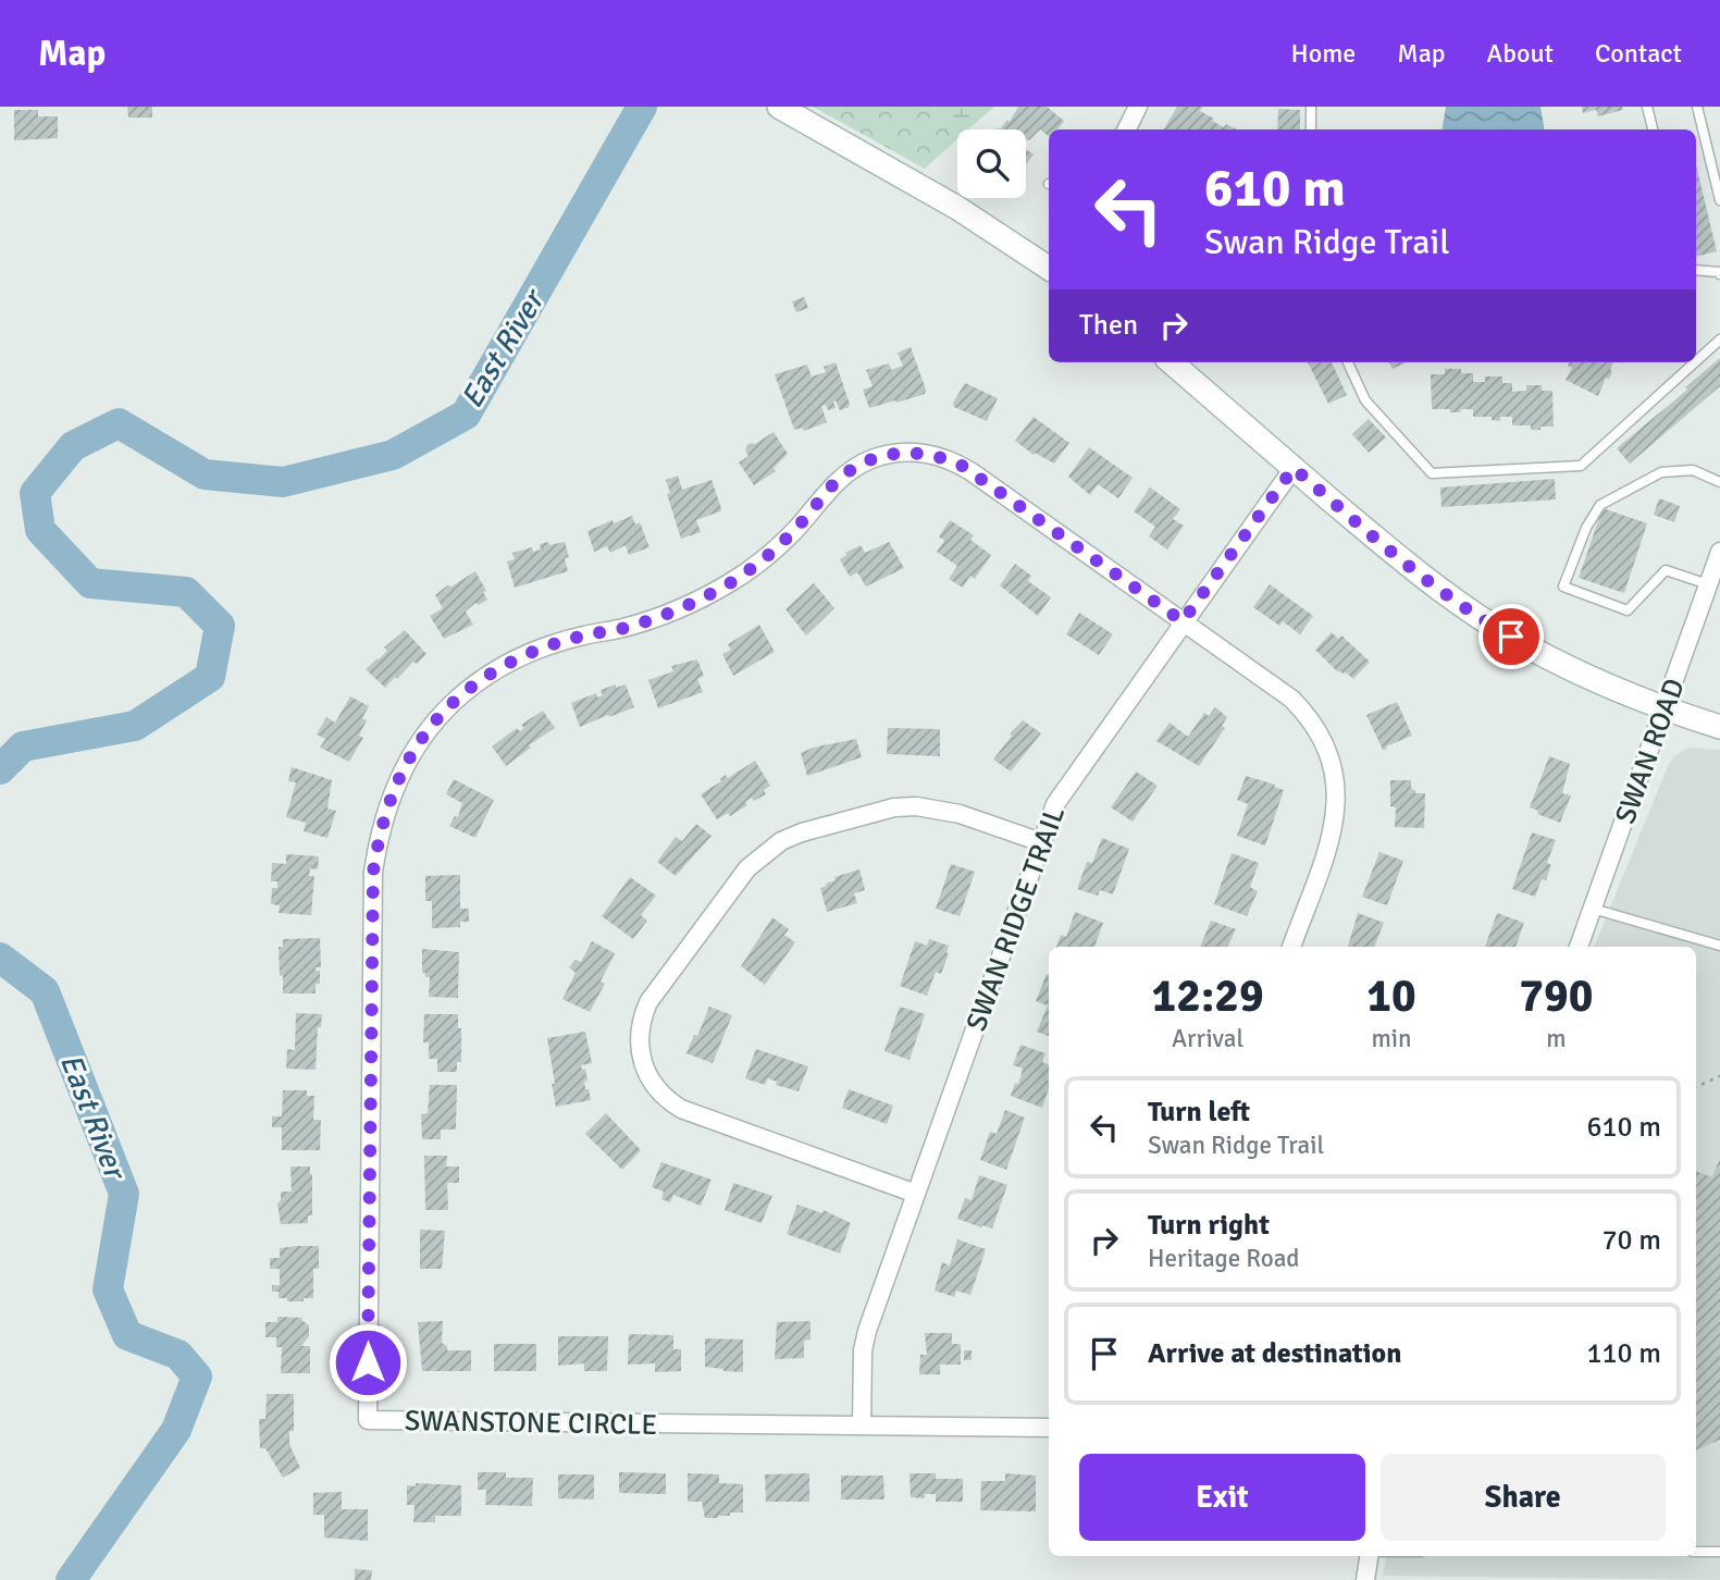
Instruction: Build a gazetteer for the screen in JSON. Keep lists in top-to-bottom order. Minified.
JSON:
{"streets":{"street":["SWAN ROAD","SWAN RIDGE TRAIL","SWANSTONE CIRCLE"]},"crossings":[["SWAN RIDGE TRAIL","SWANSTONE CIRCLE"]],"water":["East River"],"page":{"header":"Map","nav":["Home","Map","About","Contact"],"turn":["610 m","Swan Ridge Trail"],"then":"Then","eta":["12:29","Arrival","10","min","790","m"],"list":[{"name":"Turn left","note":"Swan Ridge Trail","value":"610 m"},{"name":"Turn right","note":"Heritage Road","value":"70 m"},{"name":"Arrive at destination","value":"110 m"}],"buttons":["Exit","Share"]}}
